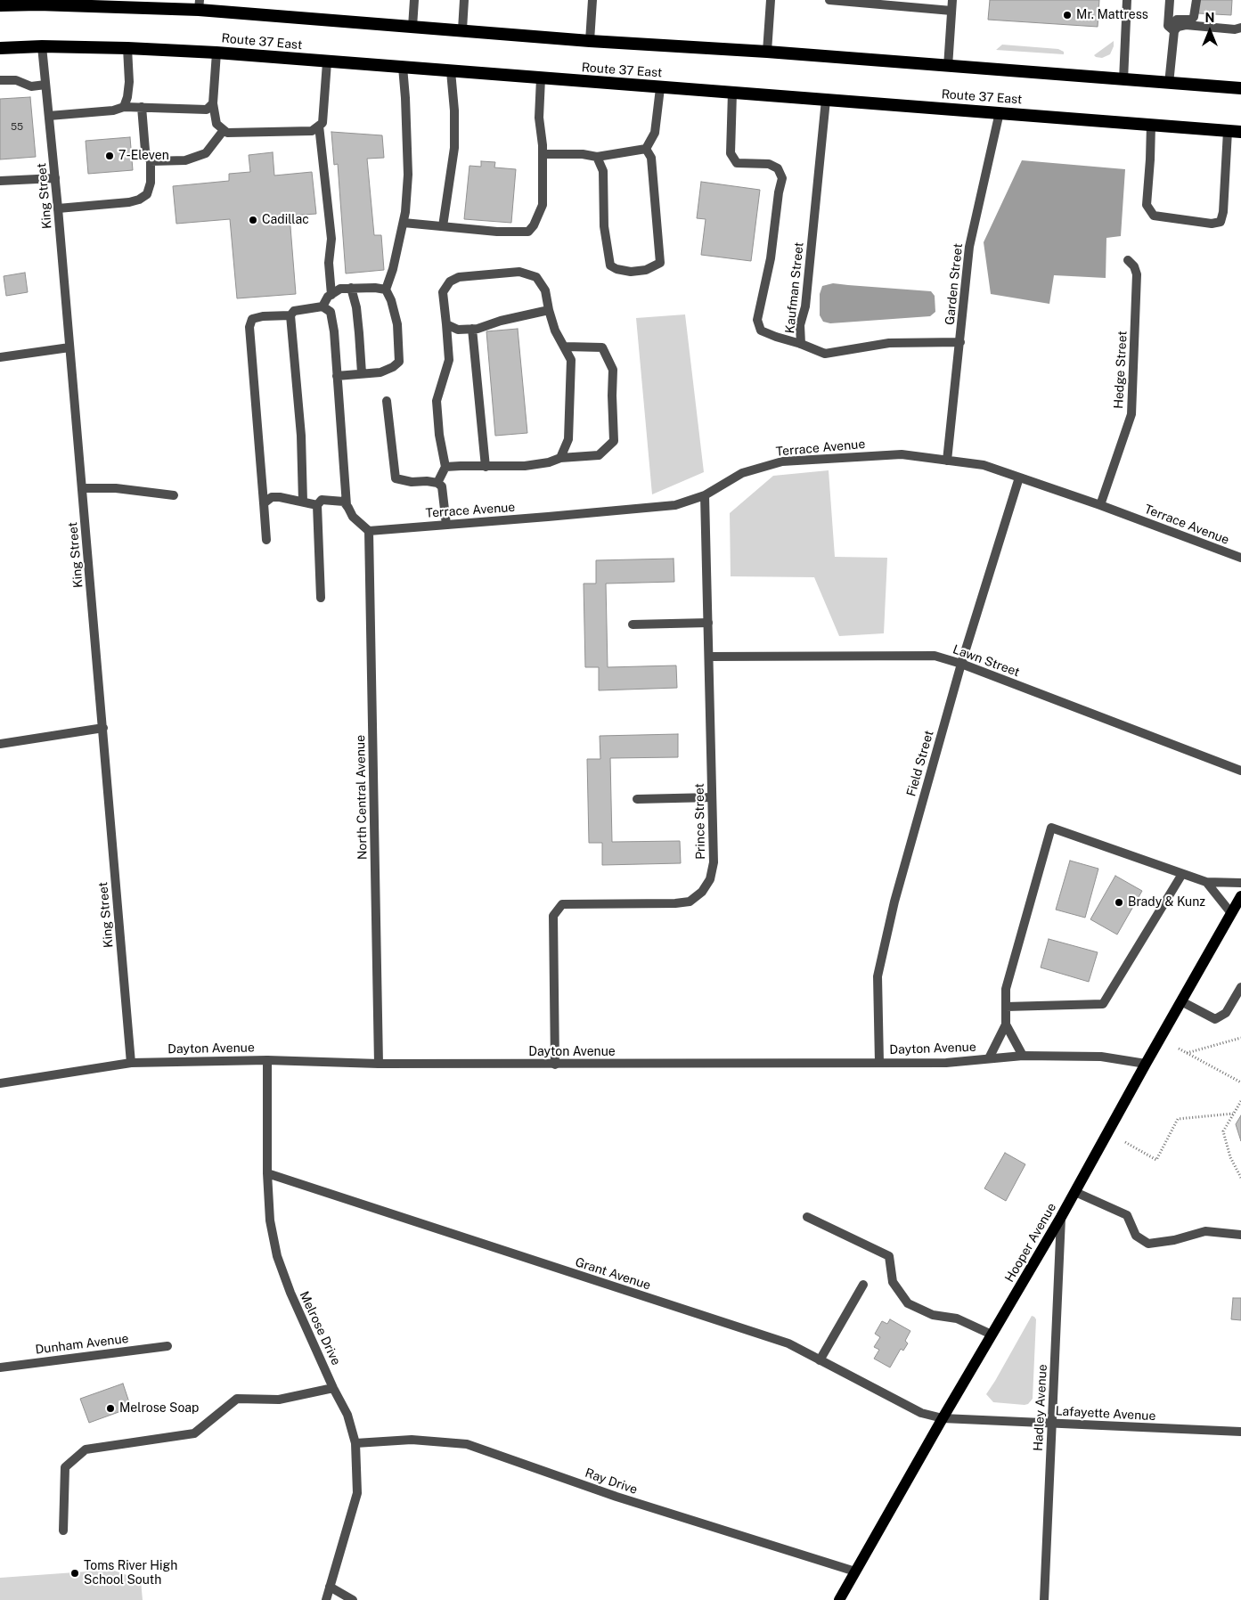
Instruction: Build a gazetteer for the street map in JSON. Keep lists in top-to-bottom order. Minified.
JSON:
{"streets":{"highway":["Route 37 East"],"main road":["Hooper Avenue"],"street":["King Street","Garden Street","Kaufman Street","Hedge Street","Terrace Avenue","Lawn Street","Field Street","North Central Avenue","Prince Street","Dayton Avenue","Grant Avenue","Melrose Drive","Dunham Avenue","Hadley Avenue","Lafayette Avenue","Ray Drive"]},"crossings":[["Route 37 East","King Street"],["Route 37 East","Garden Street"],["Route 37 East","Kaufman Street"],["King Street","Dayton Avenue"],["Garden Street","Kaufman Street"],["Garden Street","Terrace Avenue"],["Hedge Street","Terrace Avenue"],["Terrace Avenue","Field Street"],["Terrace Avenue","North Central Avenue"],["Terrace Avenue","Prince Street"],["Lawn Street","Field Street"],["Lawn Street","Prince Street"],["Field Street","Dayton Avenue"],["North Central Avenue","Dayton Avenue"],["Prince Street","Dayton Avenue"],["Dayton Avenue","Hooper Avenue"],["Dayton Avenue","Melrose Drive"],["Hooper Avenue","Grant Avenue"],["Hooper Avenue","Hadley Avenue"],["Hooper Avenue","Lafayette Avenue"],["Hooper Avenue","Ray Drive"],["Grant Avenue","Melrose Drive"],["Grant Avenue","Lafayette Avenue"],["Melrose Drive","Ray Drive"],["Hadley Avenue","Lafayette Avenue"]],"places":["Mr. Mattress","7-Eleven","Cadillac","Brady & Kunz","Melrose Soap","Toms River High School South"],"house_numbers":["55"],"north":"top"}
